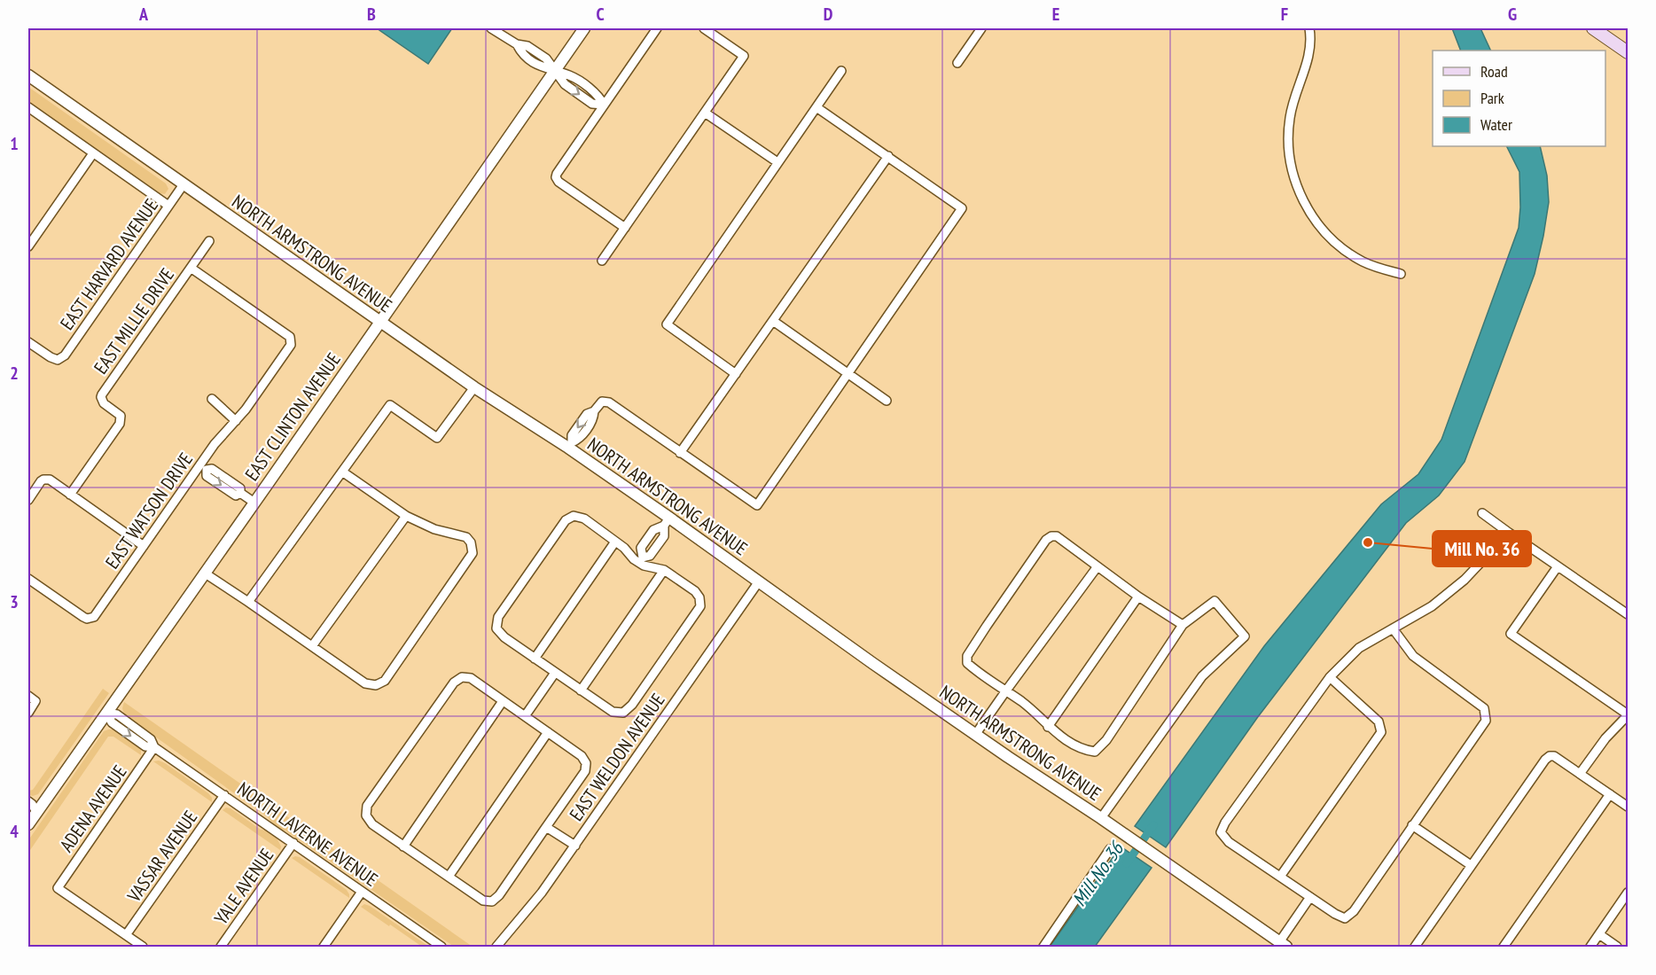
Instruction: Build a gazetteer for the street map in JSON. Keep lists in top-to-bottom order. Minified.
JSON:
{"streets":{"street":["NORTH ARMSTRONG AVENUE","EAST HARVARD AVENUE","EAST MILLIE DRIVE","EAST CLINTON AVENUE","EAST WATSON DRIVE","EAST WELDON AVENUE","ADENA AVENUE","NORTH LAVERNE AVENUE","VASSAR AVENUE","YALE AVENUE"]},"crossings":[["NORTH ARMSTRONG AVENUE","EAST HARVARD AVENUE"],["NORTH ARMSTRONG AVENUE","EAST CLINTON AVENUE"],["NORTH ARMSTRONG AVENUE","EAST WELDON AVENUE"],["EAST MILLIE DRIVE","EAST WATSON DRIVE"],["EAST CLINTON AVENUE","NORTH LAVERNE AVENUE"],["ADENA AVENUE","NORTH LAVERNE AVENUE"],["ADENA AVENUE","VASSAR AVENUE"],["NORTH LAVERNE AVENUE","VASSAR AVENUE"],["NORTH LAVERNE AVENUE","YALE AVENUE"]],"water":["Mill No. 36"],"places":["Mill No. 36"],"legend":["Road","Park","Water"],"grid":{"columns":["A","B","C","D","E","F","G"],"rows":["1","2","3","4"]}}
